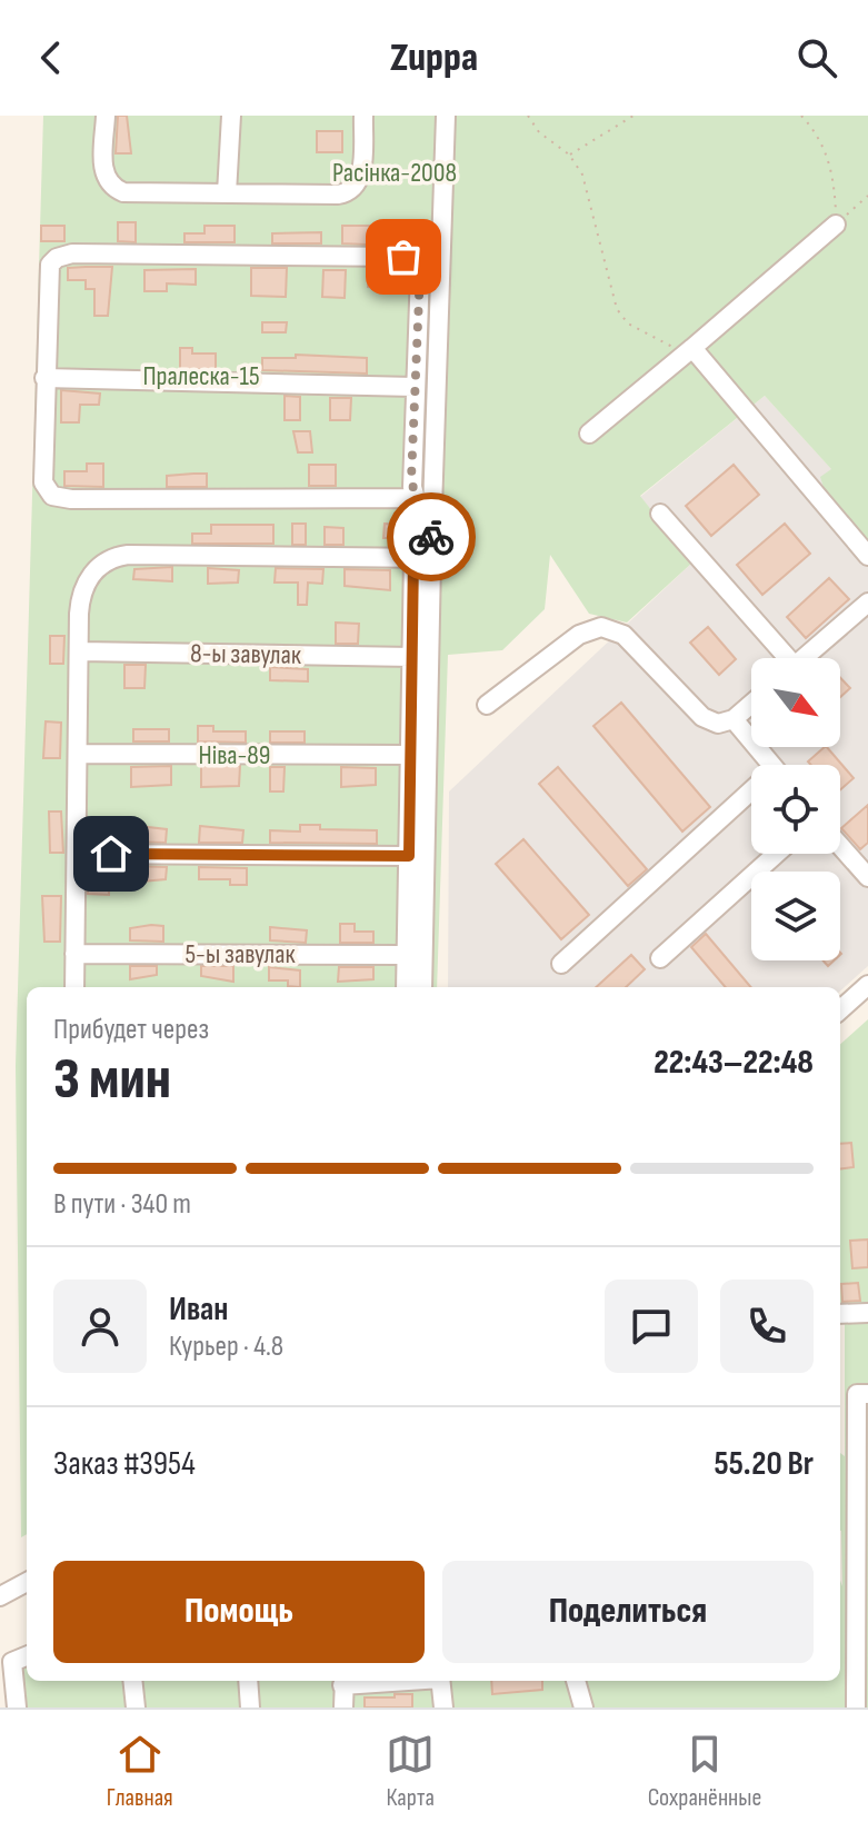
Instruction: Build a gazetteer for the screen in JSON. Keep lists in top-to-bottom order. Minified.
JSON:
{"streets":{"street":["8-ы завулак","5-ы завулак"]},"parks":["Расінка-2008","Пралеска-15","Ніва-89"],"north":"bottom right","page":{"header":"Zuppa","heading":["3 мин","Прибудет через","22:43–22:48"],"panel":["Иван","Курьер · 4.8","Заказ #3954","55.20 Br"],"bar":"В пути · 340 m","buttons":["Помощь","Поделиться"],"tabs":["Главная","Карта","Сохранённые"]}}
